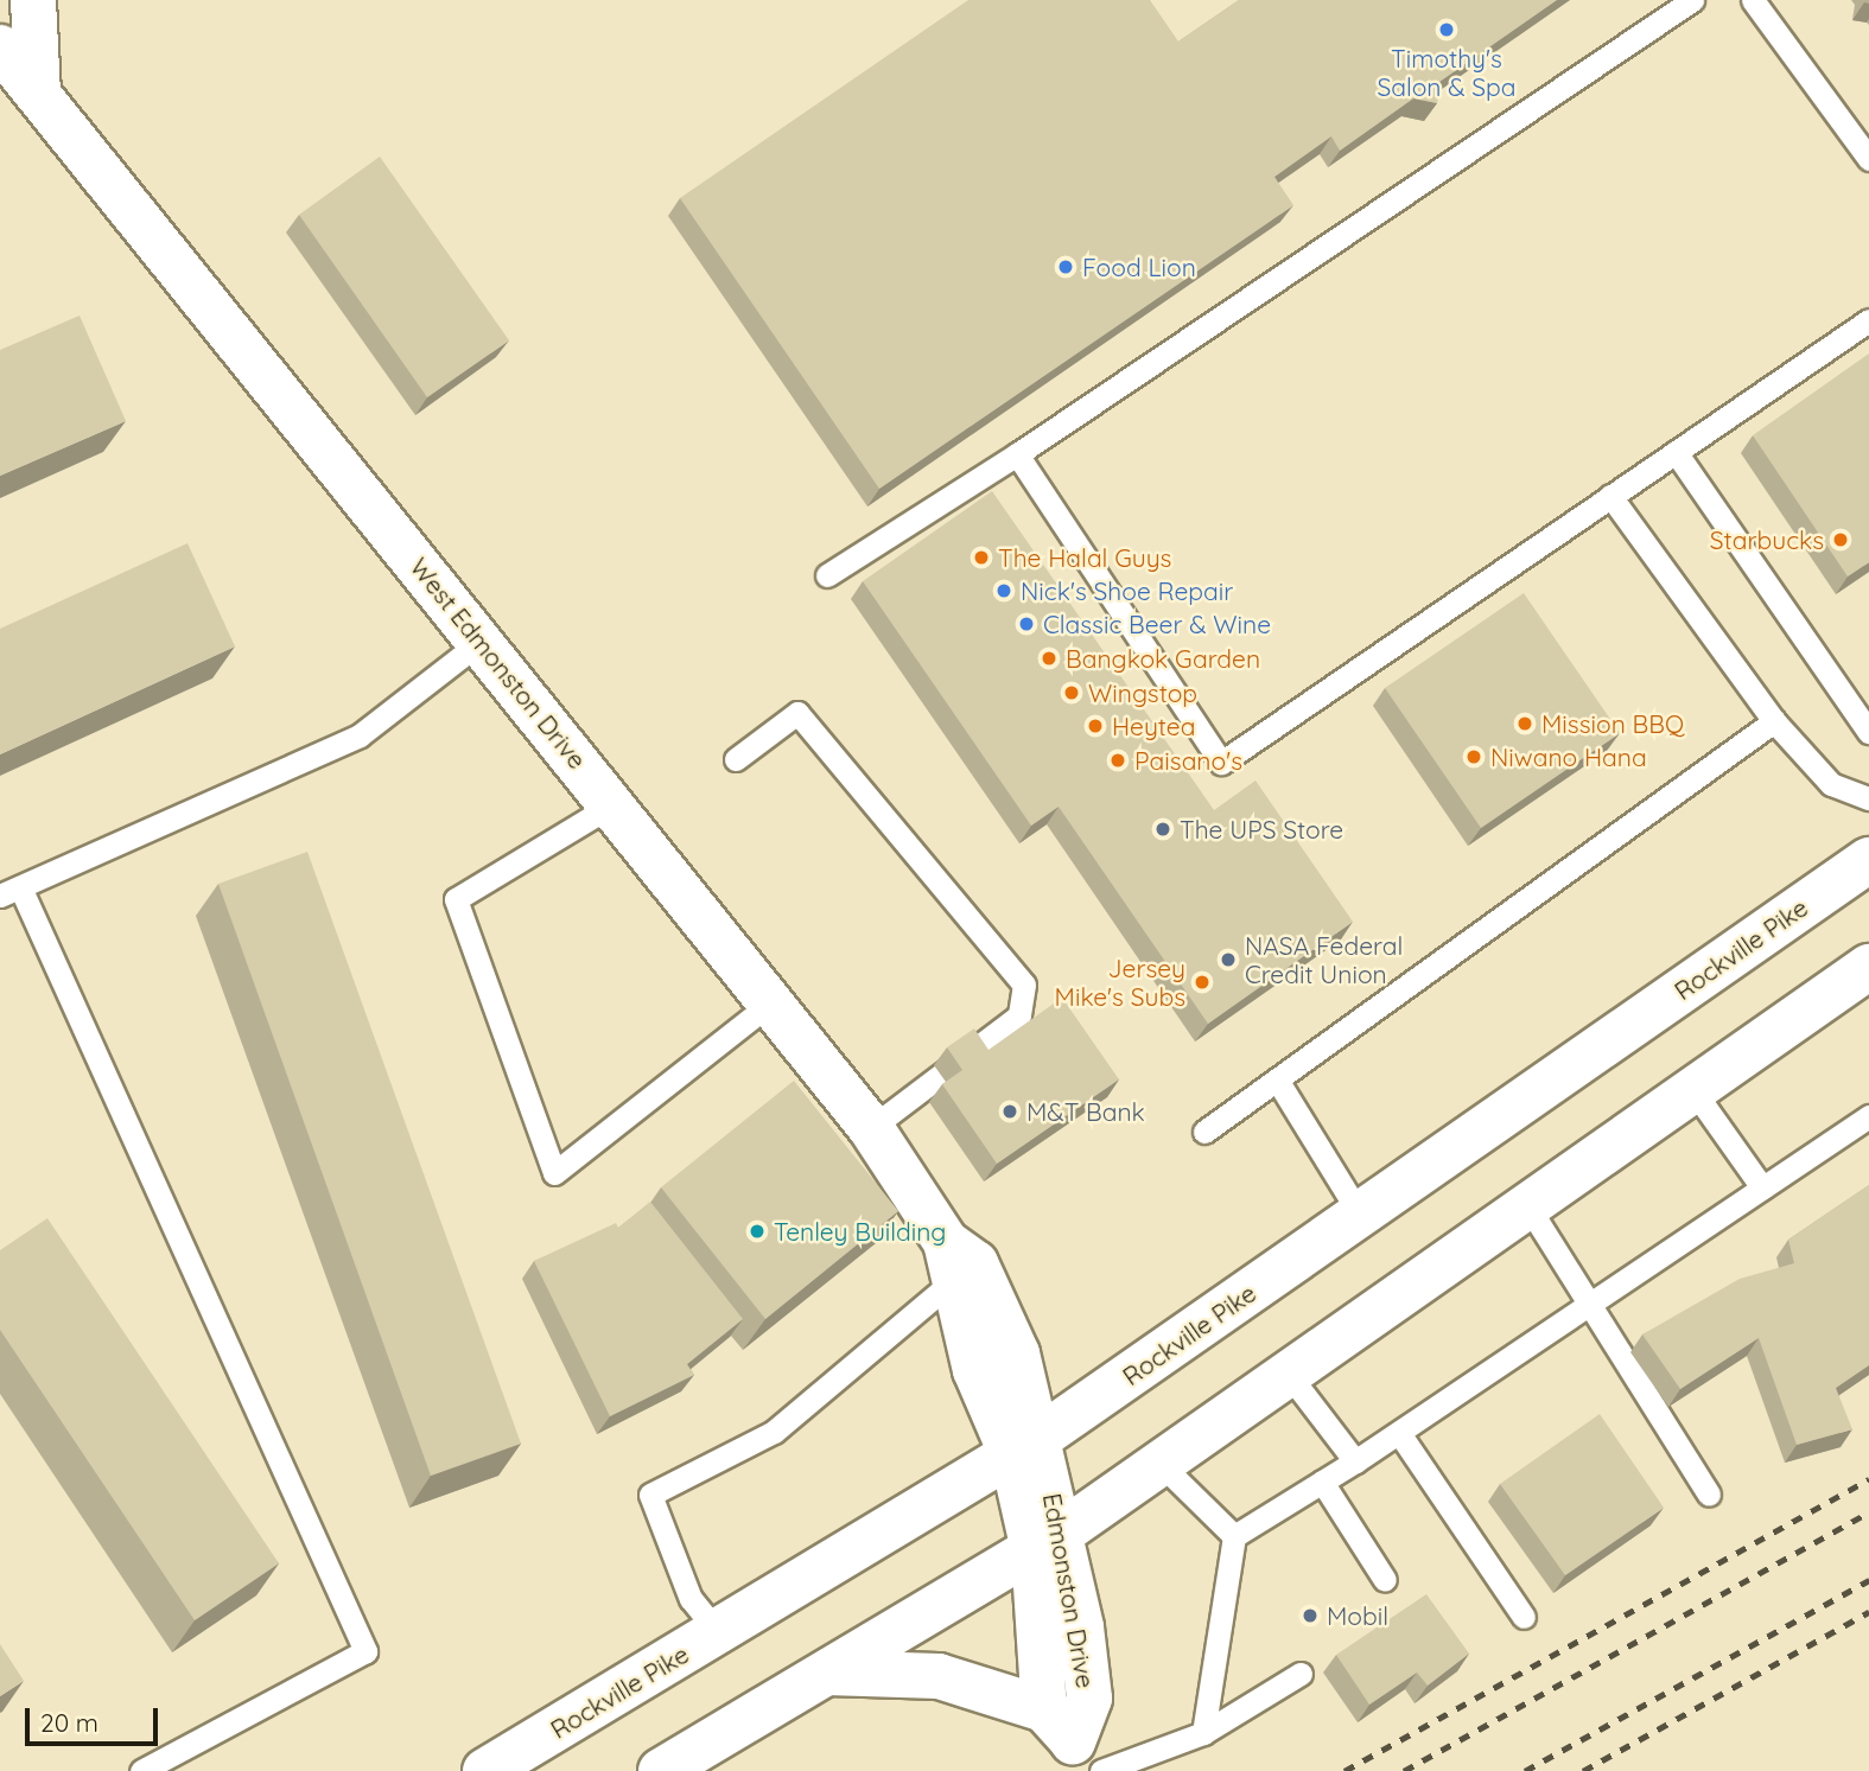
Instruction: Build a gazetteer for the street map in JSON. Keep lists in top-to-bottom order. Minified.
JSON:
{"streets":{"main road":["West Edmonston Drive","Rockville Pike","Edmonston Drive"]},"crossings":[["West Edmonston Drive","Rockville Pike"],["West Edmonston Drive","Edmonston Drive"],["Rockville Pike","Edmonston Drive"]],"places":["Timothy's Salon & Spa","Food Lion","Starbucks","The Halal Guys","Nick's Shoe Repair","Classic Beer & Wine","Bangkok Garden","Wingstop","Mission BBQ","Heytea","Niwano Hana","Paisano's","The UPS Store","NASA Federal Credit Union","Jersey Mike's Subs","M&T Bank","Tenley Building","Mobil"],"scale_bar":"20 m"}
